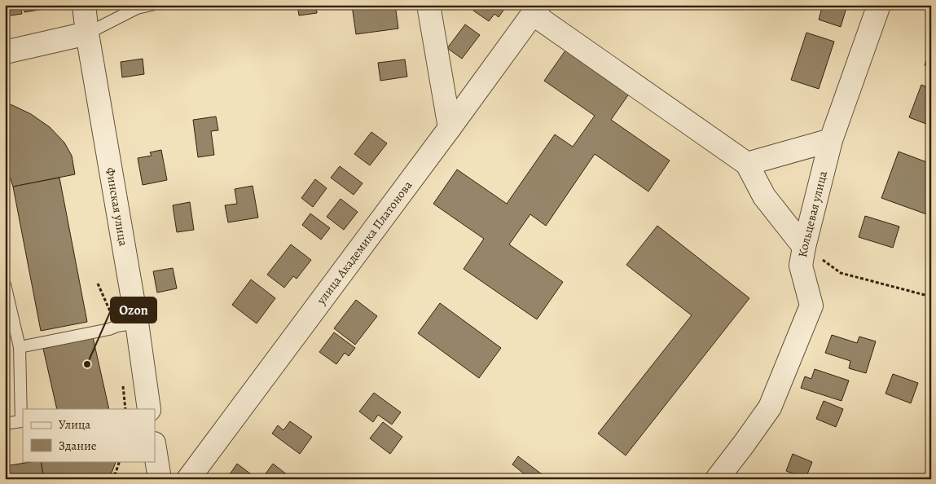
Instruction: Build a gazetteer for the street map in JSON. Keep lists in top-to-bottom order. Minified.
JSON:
{"streets":{"street":["Финская улица","Кольцевая улица","улица Академика Платонова"]},"places":["Ozon"],"legend":["Улица","Здание"]}
